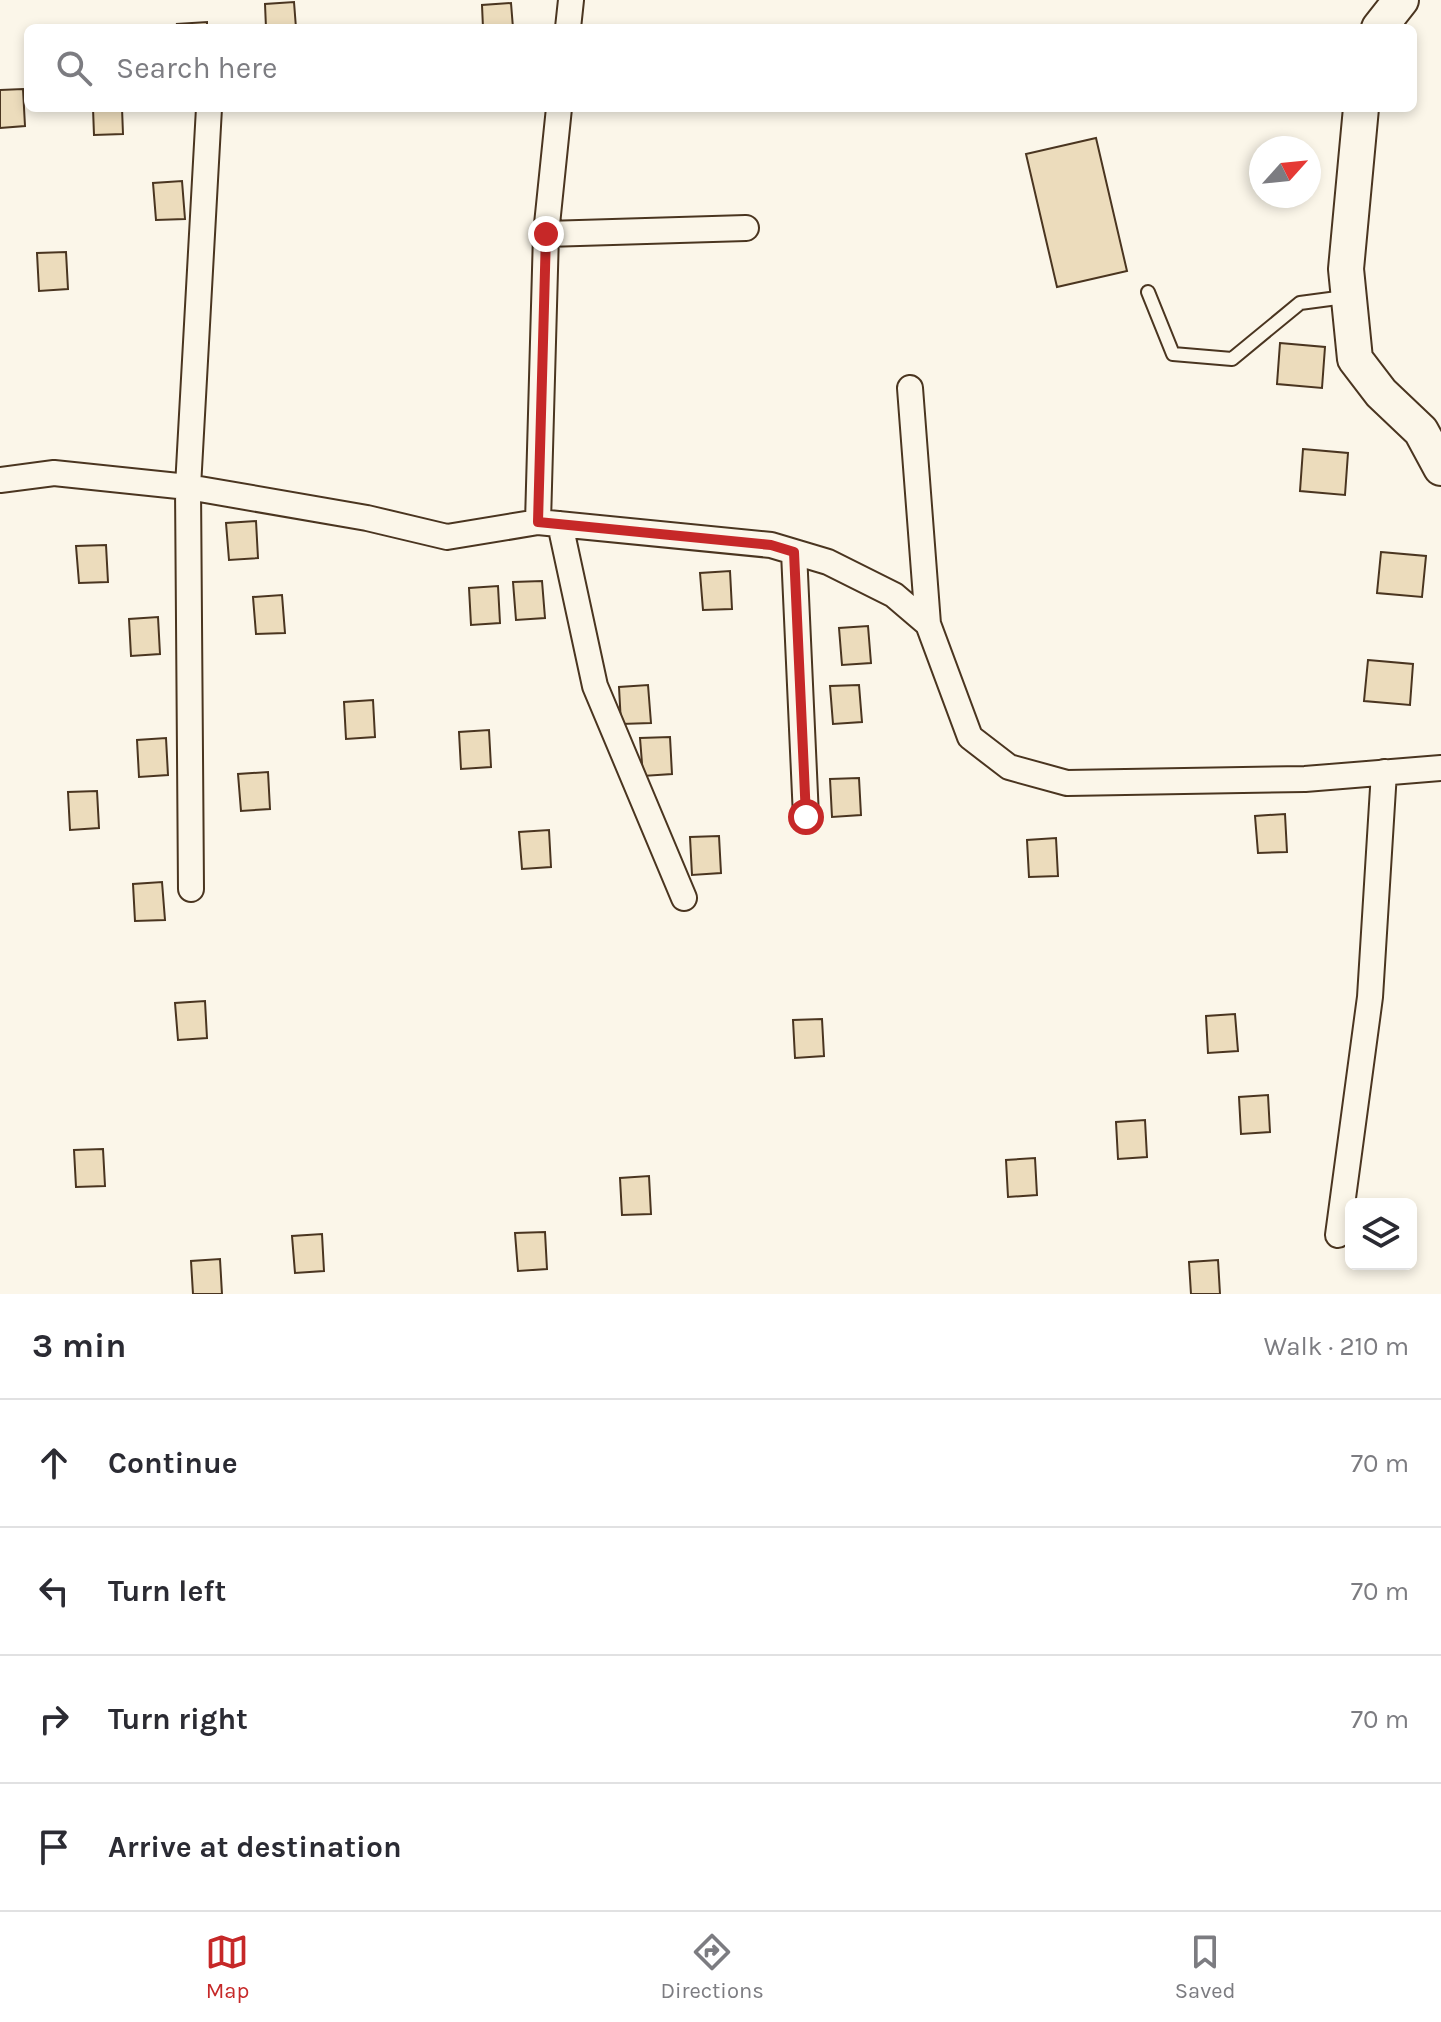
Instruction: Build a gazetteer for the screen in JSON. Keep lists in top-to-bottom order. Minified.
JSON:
{"north":"top right","page":{"search":"Search here","heading":["3 min","Walk · 210 m"],"list":[["Continue","70 m"],["Turn left","70 m"],["Turn right","70 m"],"Arrive at destination"],"nav":["Map","Directions","Saved"]}}
